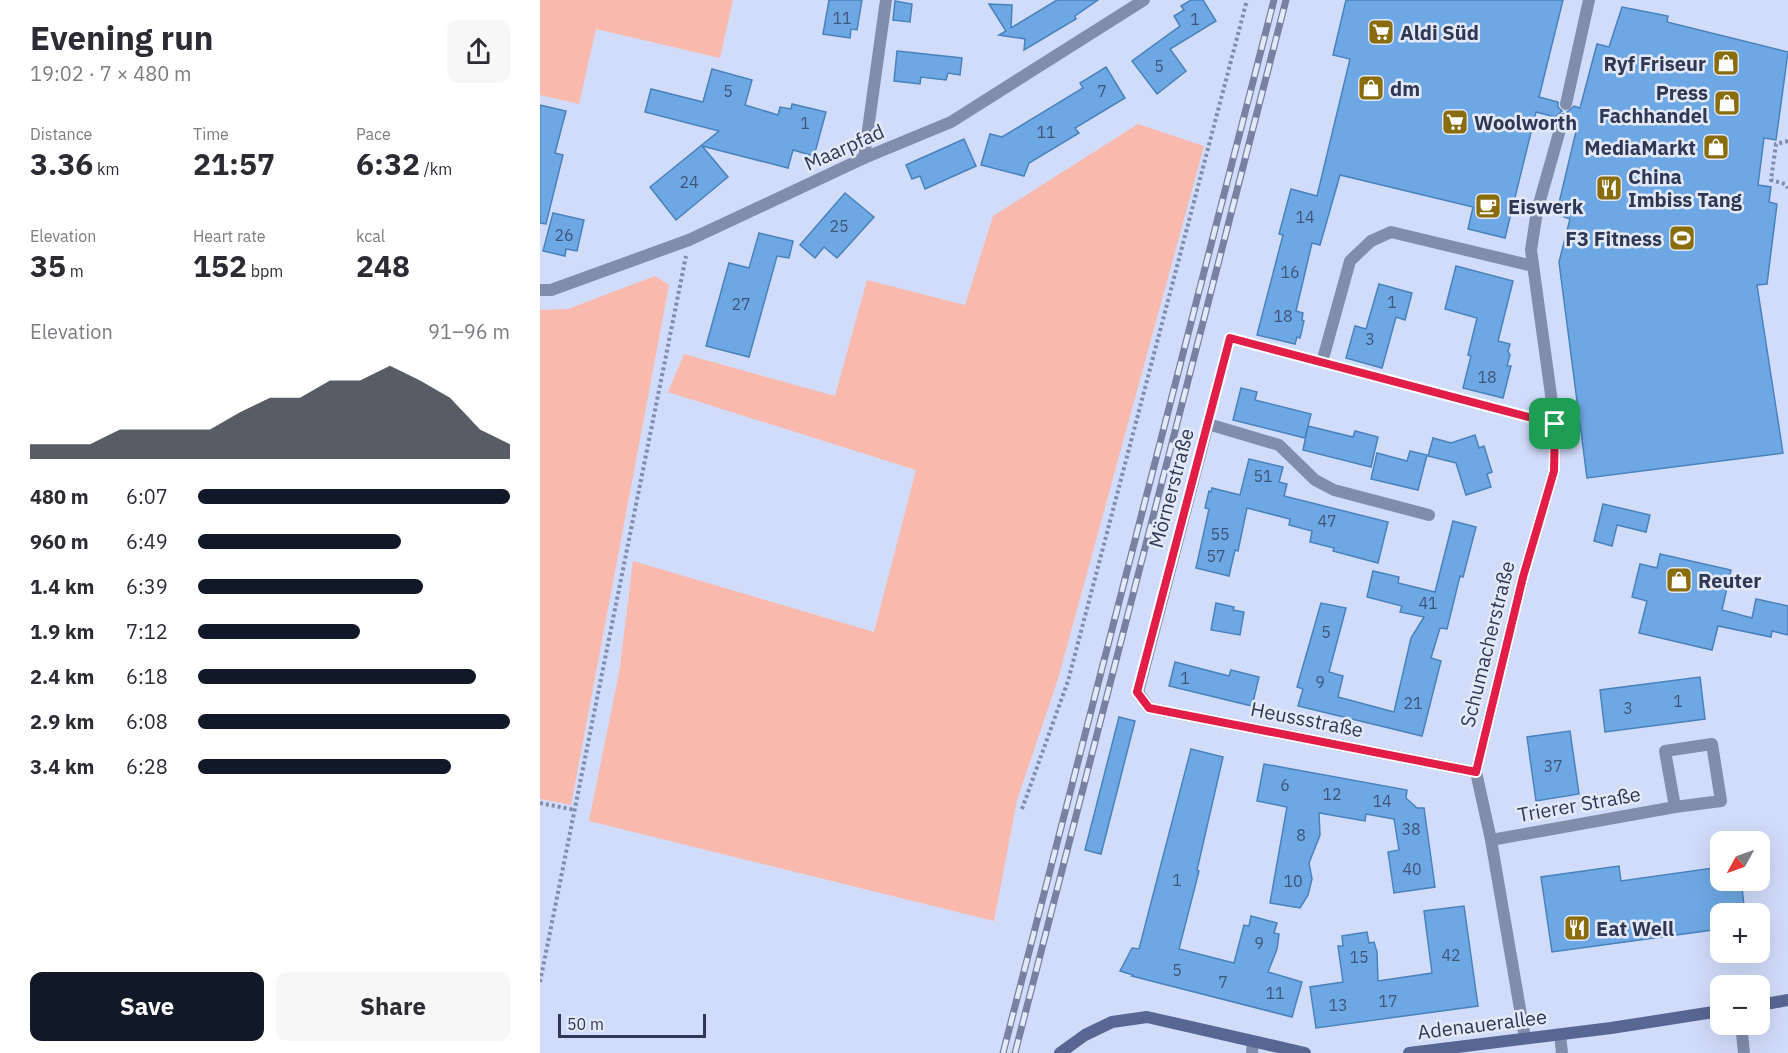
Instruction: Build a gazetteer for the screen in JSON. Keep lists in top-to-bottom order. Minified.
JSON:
{"streets":{"street":["Maarpfad","Mörnerstraße","Schumacherstraße","Heussstraße","Trierer Straße","Adenauerallee"]},"crossings":[["Mörnerstraße","Heussstraße"],["Schumacherstraße","Heussstraße"],["Schumacherstraße","Trierer Straße"],["Schumacherstraße","Adenauerallee"]],"places":{"supermarket":["Aldi Süd","Woolworth"],"shop":["Ryf Friseur","dm","Press Fachhandel","MediaMarkt","Reuter"],"restaurant":["China Imbiss Tang","Eat Well"],"cafe":["Eiswerk"],"sports":["F3 Fitness"]},"house_numbers":["11","1","5","5","7","1","11","24","14","25","26","16","1","27","18","3","18","51","47","55","57","41","5","1","9","1","21","3","37","6","12","14","38","8","40","1","10","9","42","15","5","7","11","17","13"],"scale_bar":"50 m","north":"bottom left","page":{"heading":["Evening run","19:02 · 7 × 480 m"],"stats":[["Distance","3.36 km"],["Time","21:57"],["Pace","6:32 /km"],["Elevation","35 m"],["Heart rate","152 bpm"],["kcal","248"]],"chart":["Elevation","91–96 m"],"list":[{"name":"480 m","note":"6:07"},{"name":"960 m","note":"6:49"},{"name":"1.4 km","note":"6:39"},{"name":"1.9 km","note":"7:12"},{"name":"2.4 km","note":"6:18"},{"name":"2.9 km","note":"6:08"},{"name":"3.4 km","note":"6:28"}],"map_buttons":["+","−"],"buttons":["Save","Share"],"scale":"50 m"}}
